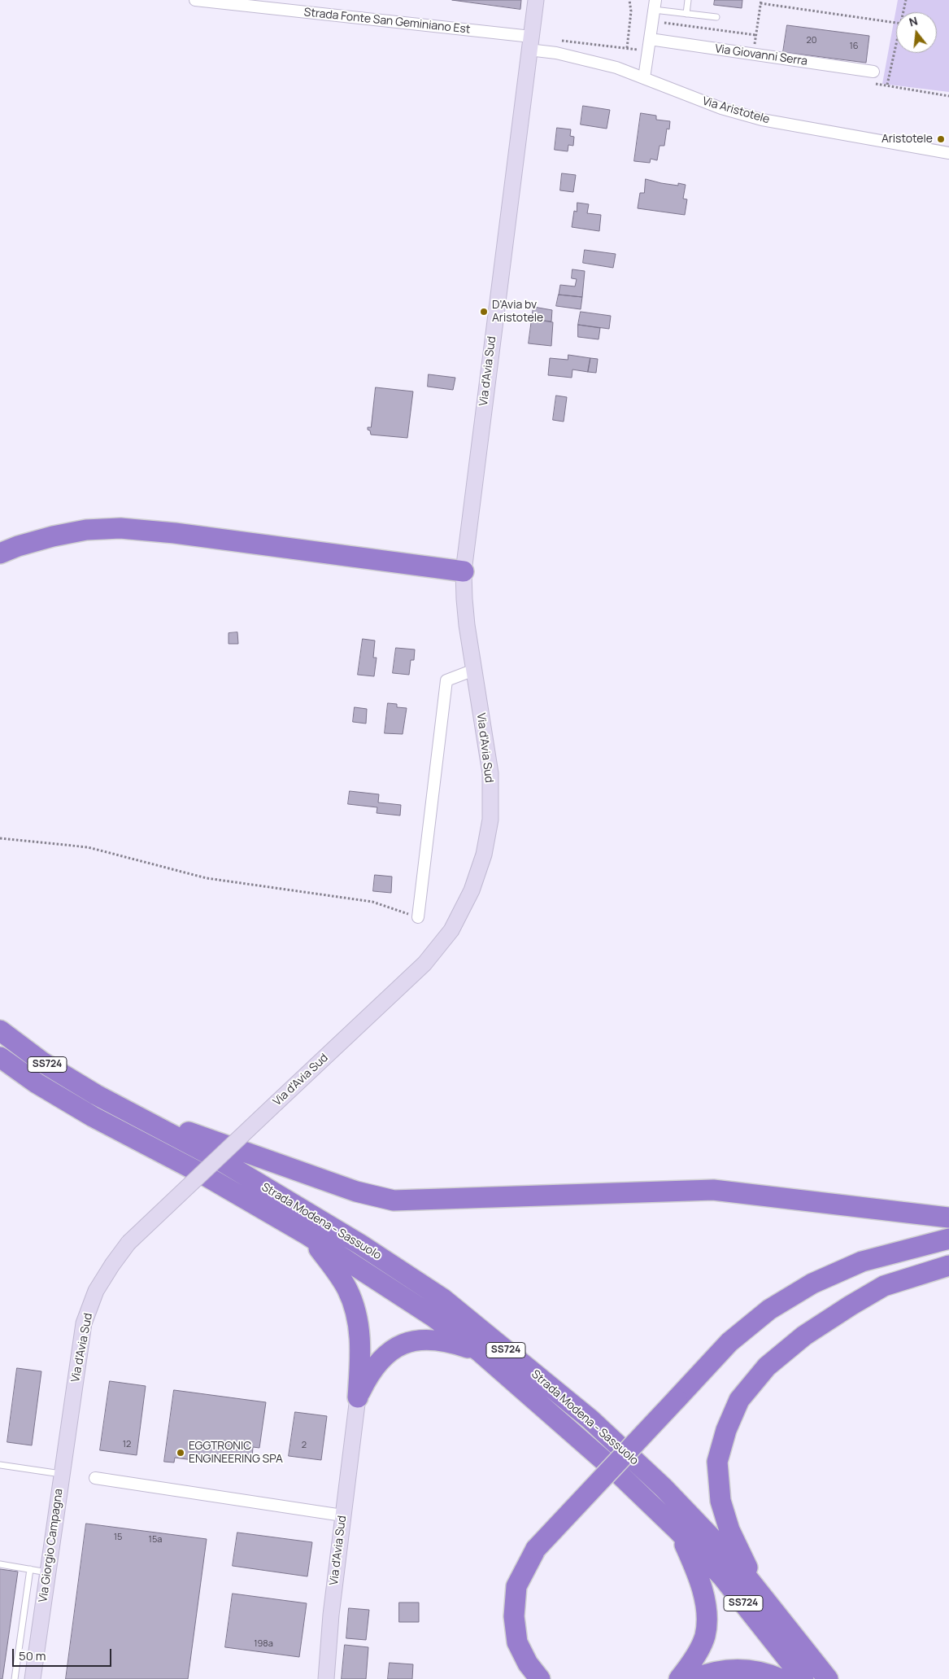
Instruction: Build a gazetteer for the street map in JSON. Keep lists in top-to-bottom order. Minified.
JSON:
{"streets":{"highway":["SS724","Strada Modena - Sassuolo"],"street":["Strada Fonte San Geminiano Est","Via Giovanni Serra","Via Aristotele","Via d'Avia Sud","Via Giorgio Campagna"]},"crossings":[["Strada Fonte San Geminiano Est","Via Aristotele"],["Strada Fonte San Geminiano Est","Via d'Avia Sud"],["Via Aristotele","Via d'Avia Sud"],["Via d'Avia Sud","Via Giorgio Campagna"],["SS724","Strada Modena - Sassuolo"]],"places":["Aristotele","D'Avia bv Aristotele","EGGTRONIC ENGINEERING SPA"],"house_numbers":["20","16","12","2","15","15a","198a"],"scale_bar":"50 m","north":"top"}
